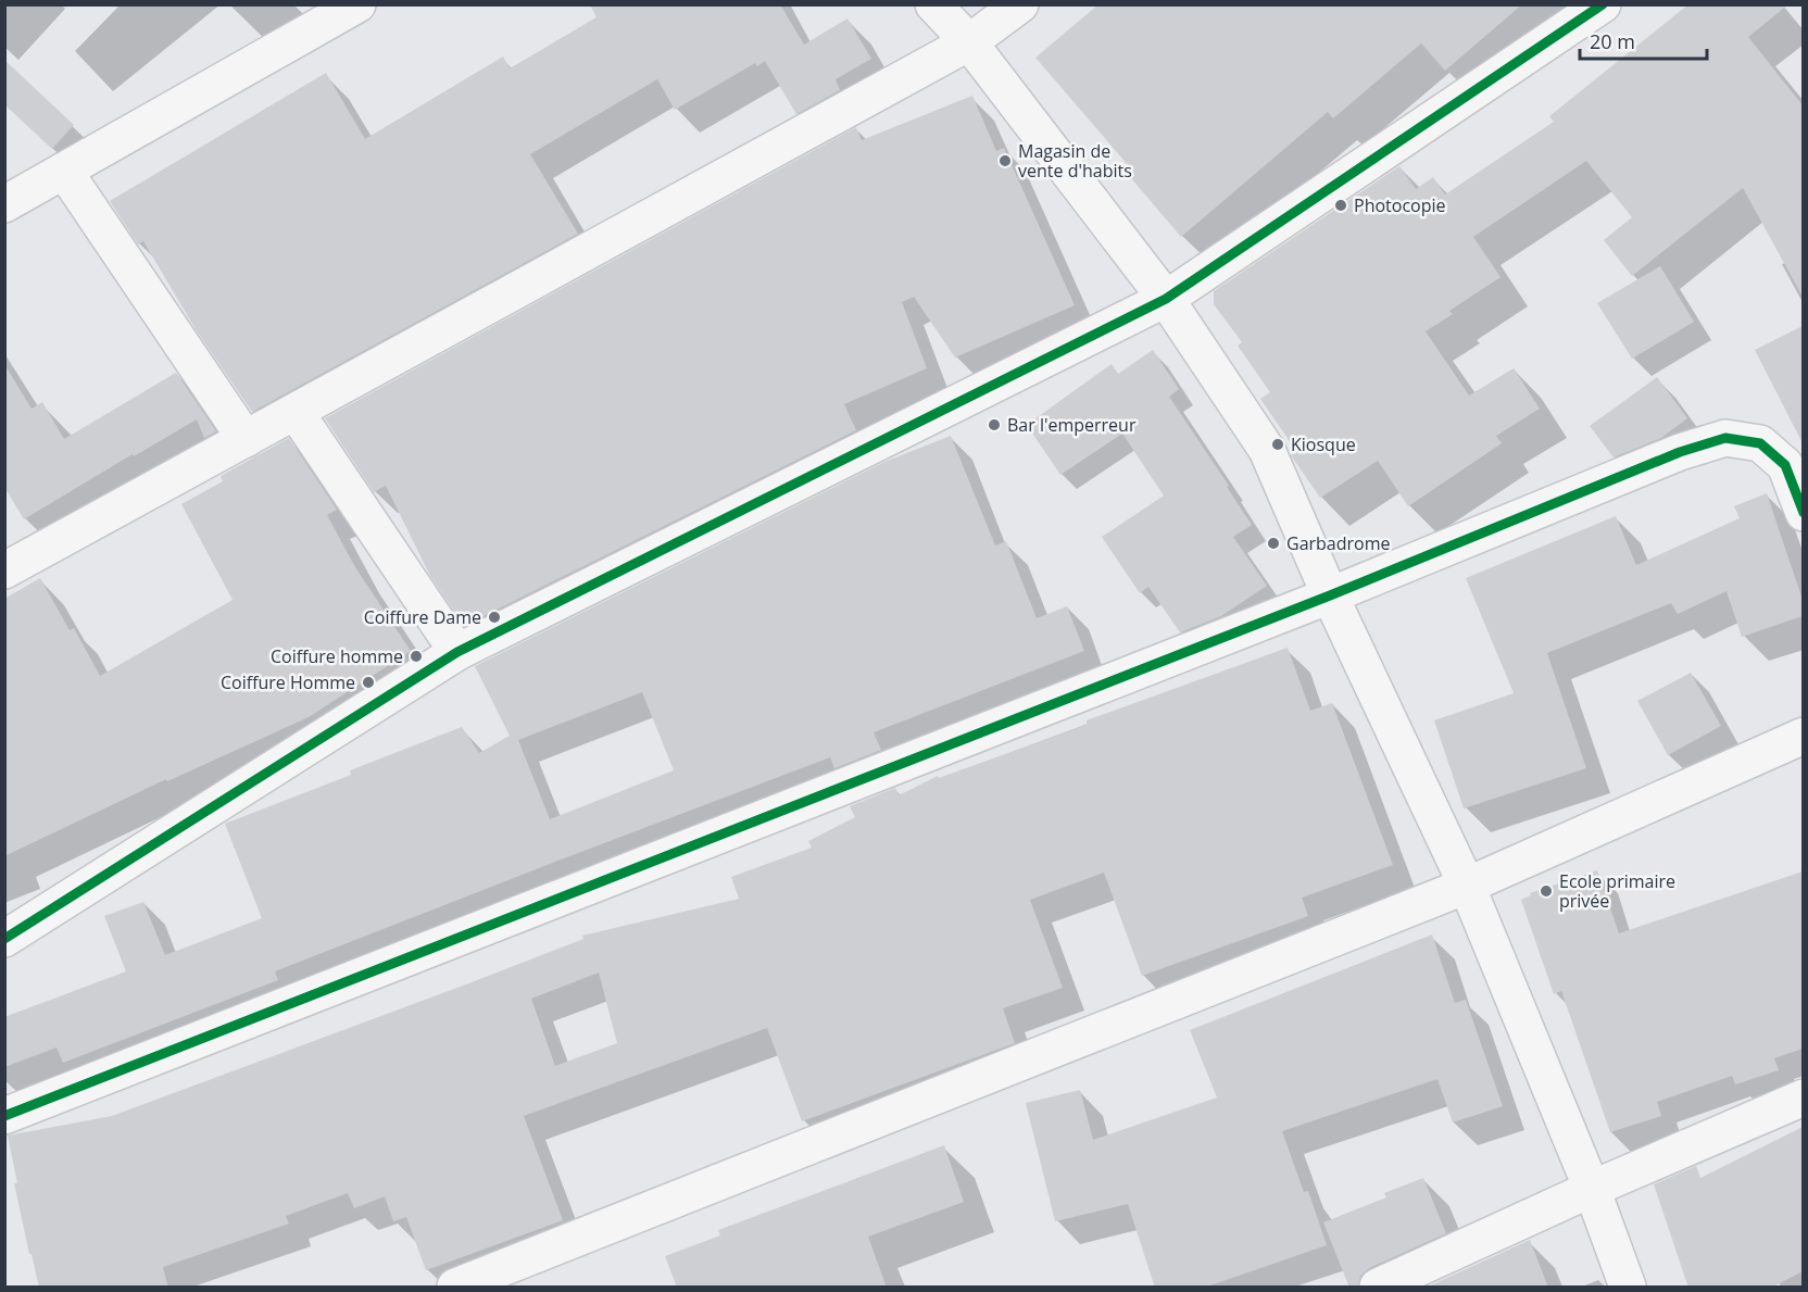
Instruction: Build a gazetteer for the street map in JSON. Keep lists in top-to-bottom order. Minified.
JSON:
{"places":["Magasin de vente d'habits","Photocopie","Bar l'emperreur","Kiosque","Garbadrome","Coiffure Dame","Coiffure homme","Coiffure Homme","Ecole primaire privée"],"scale_bar":"20 m"}
